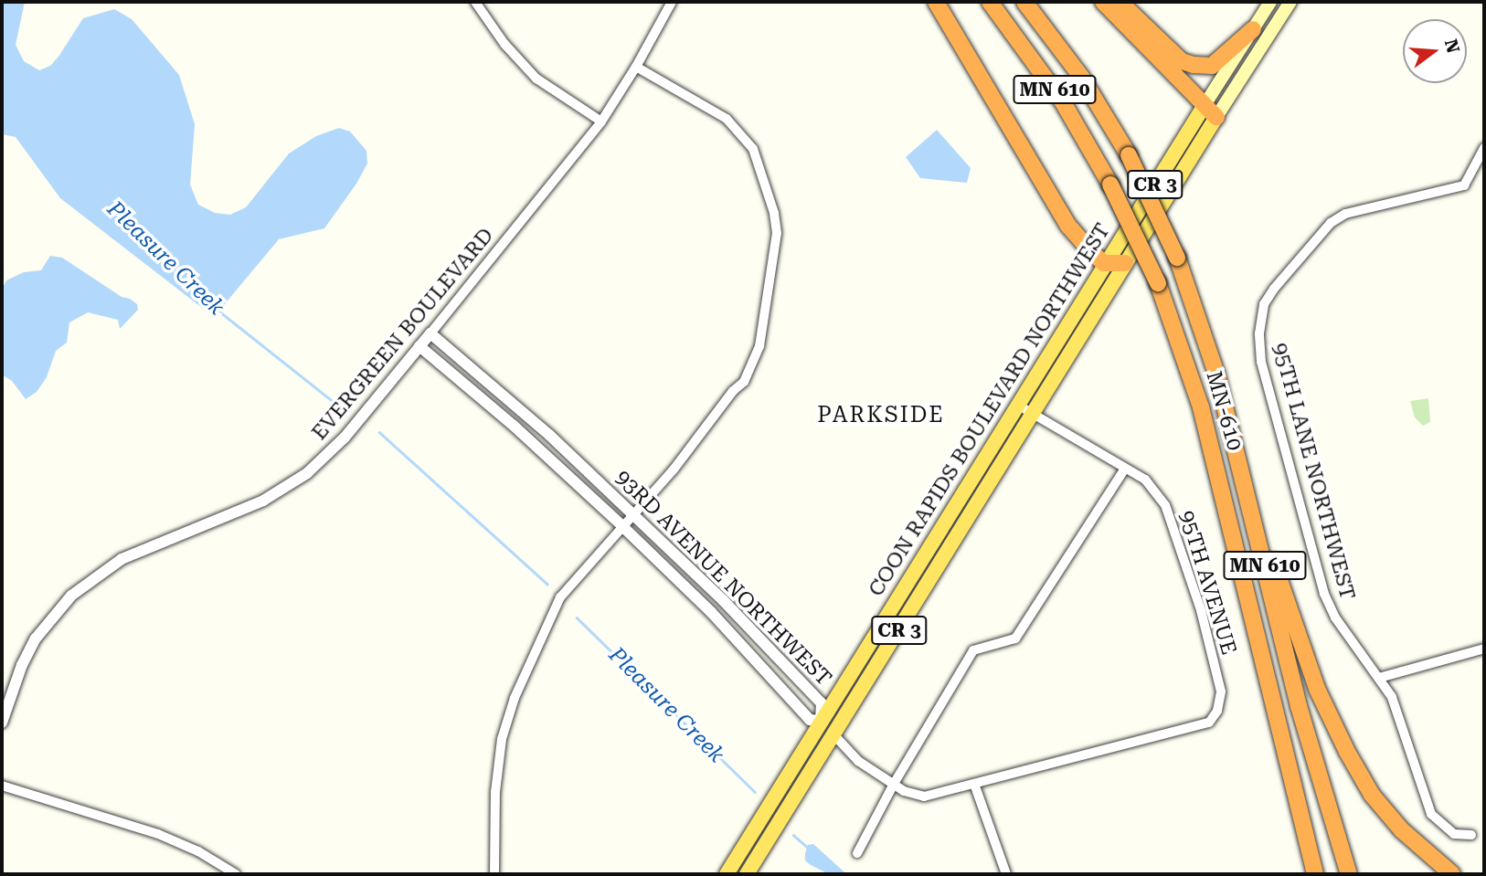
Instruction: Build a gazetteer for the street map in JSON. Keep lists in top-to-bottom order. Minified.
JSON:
{"streets":{"highway":["MN 610","MN-610"],"main road":["CR 3","COON RAPIDS BOULEVARD NORTHWEST"],"street":["EVERGREEN BOULEVARD","95TH LANE NORTHWEST","93RD AVENUE NORTHWEST","95TH AVENUE"]},"crossings":[["EVERGREEN BOULEVARD","93RD AVENUE NORTHWEST"],["COON RAPIDS BOULEVARD NORTHWEST","93RD AVENUE NORTHWEST"],["COON RAPIDS BOULEVARD NORTHWEST","95TH AVENUE"]],"districts":["PARKSIDE"],"water":["Pleasure Creek"],"north":"right"}
